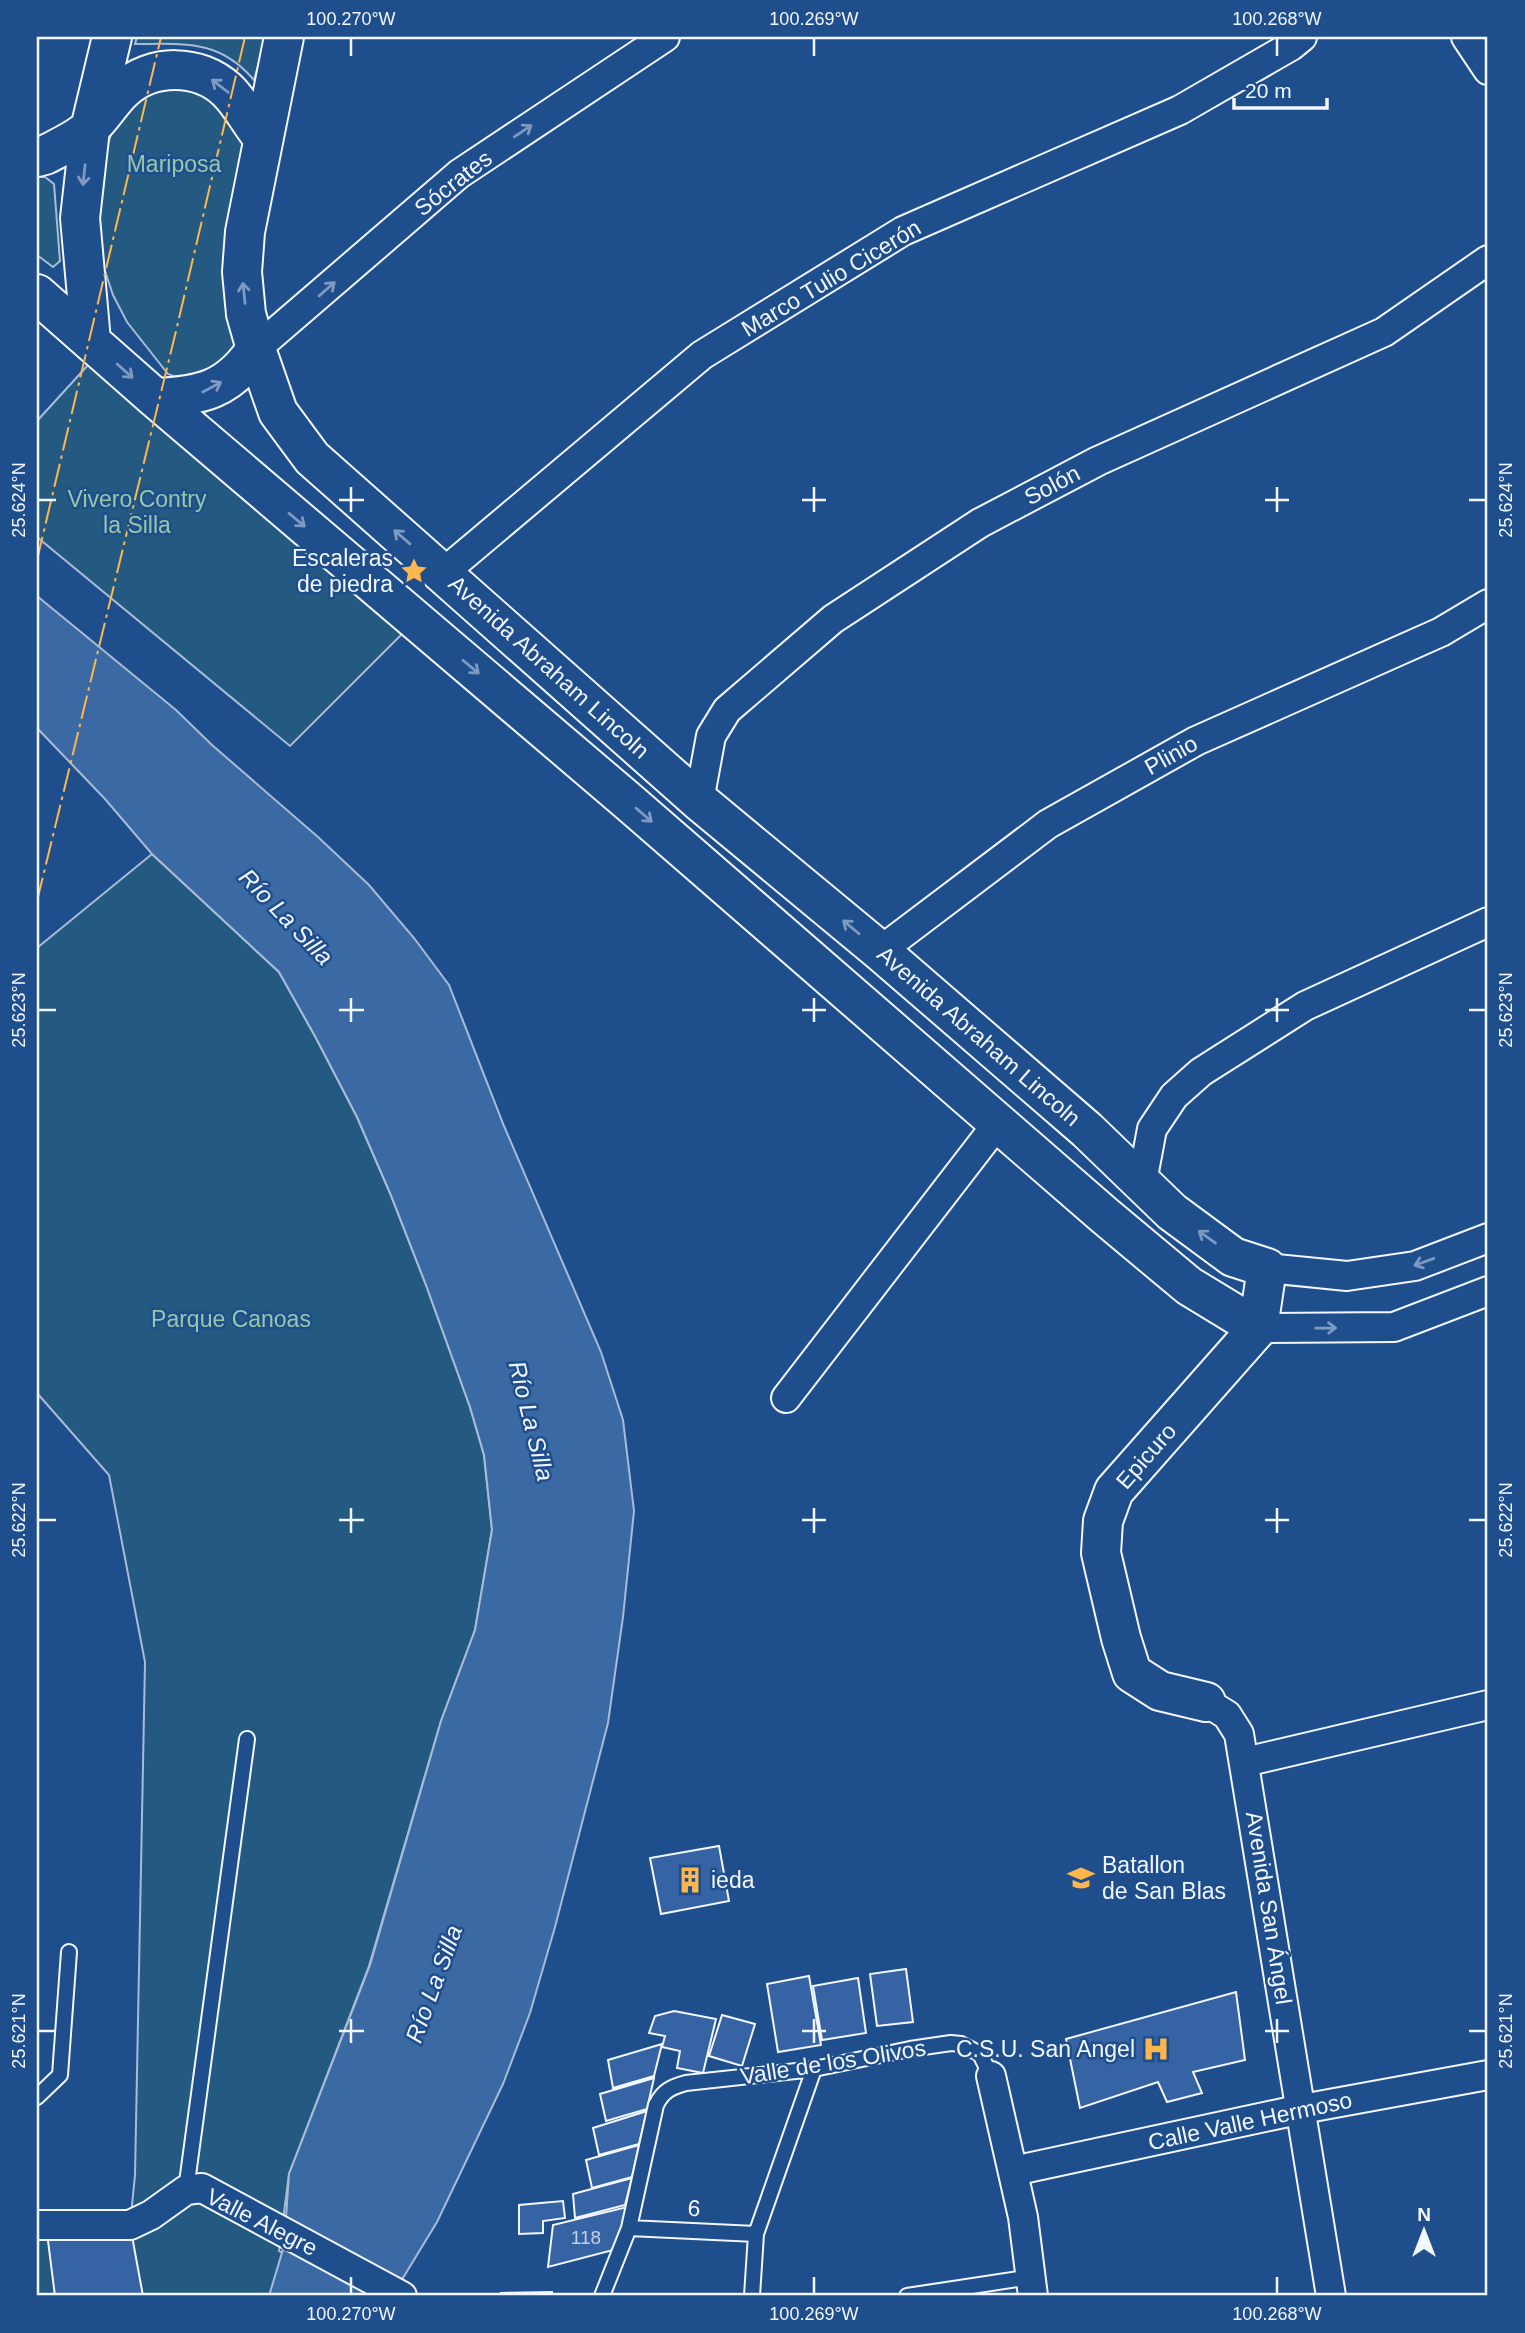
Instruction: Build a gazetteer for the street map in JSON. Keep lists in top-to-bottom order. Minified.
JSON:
{"streets":{"street":["Sócrates","Marco Tulio Cicerón","Solón","Avenida Abraham Lincoln","Plinio","Epicuro","Avenida San Ángel","Valle de los Olivos","Calle Valle Hermoso","Valle Alegre"],"lane":["6"]},"crossings":[["Sócrates","Avenida Abraham Lincoln"],["Marco Tulio Cicerón","Avenida Abraham Lincoln"],["Solón","Avenida Abraham Lincoln"],["Avenida Abraham Lincoln","Plinio"],["Avenida Abraham Lincoln","Epicuro"],["Epicuro","Avenida San Ángel"],["Avenida San Ángel","Calle Valle Hermoso"],["Valle de los Olivos","Calle Valle Hermoso"],["Valle de los Olivos","6"]],"one_way":["Sócrates"],"water":["Río La Silla"],"parks":["Mariposa","Vivero Contry la Silla","Parque Canoas"],"places":{"place":["Escaleras de piedra"],"school or university":["Batallon de San Blas"],"building":["ieda"],"hospital":["C.S.U. San Angel"]},"house_numbers":["118"],"scale_bar":"20 m","north":"top","coordinates":["100.270°W","100.269°W","100.268°W","25.624°N","25.623°N","25.622°N","25.621°N"]}
